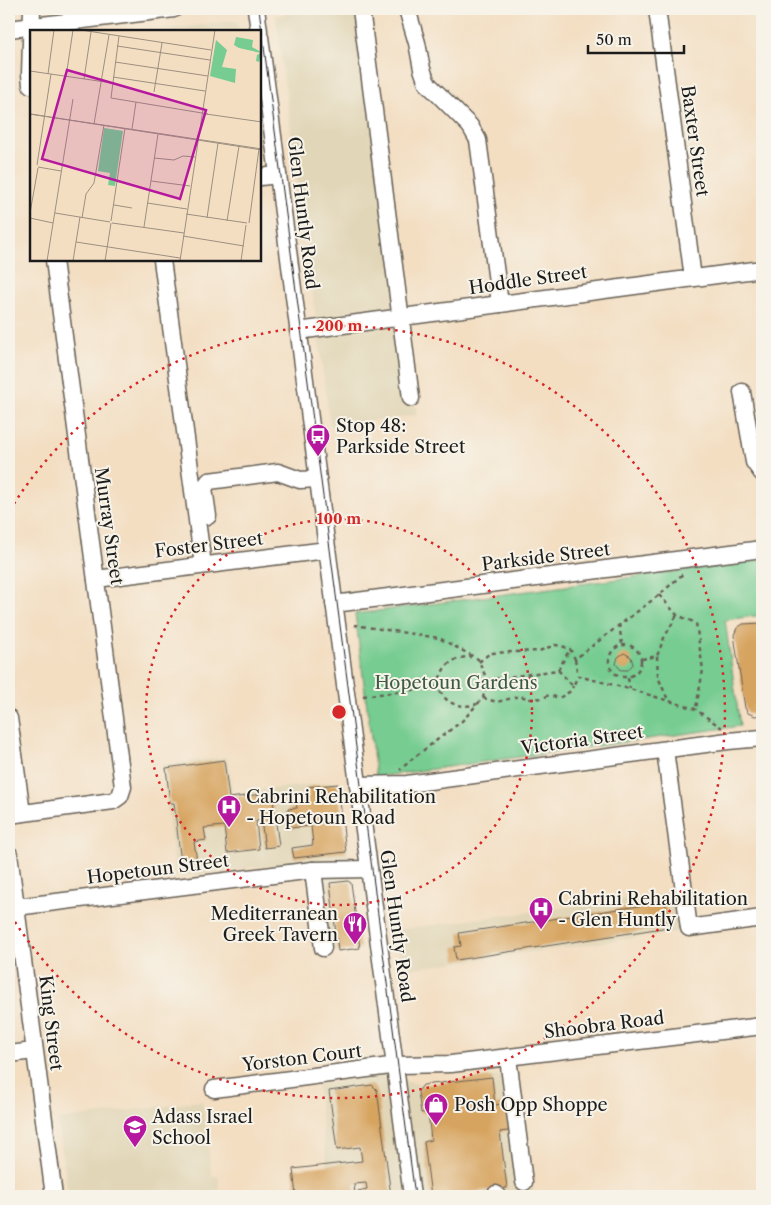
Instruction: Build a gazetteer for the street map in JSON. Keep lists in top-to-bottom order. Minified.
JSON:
{"streets":{"street":["Baxter Street","Glen Huntly Road","Hoddle Street","Murray Street","Foster Street","Parkside Street","Victoria Street","Hopetoun Street","King Street","Shoobra Road","Yorston Court"]},"crossings":[["Baxter Street","Hoddle Street"],["Glen Huntly Road","Hoddle Street"],["Glen Huntly Road","Foster Street"],["Glen Huntly Road","Parkside Street"],["Glen Huntly Road","Victoria Street"],["Glen Huntly Road","Hopetoun Street"],["Glen Huntly Road","Shoobra Road"],["Glen Huntly Road","Yorston Court"],["Murray Street","Foster Street"],["Hopetoun Street","King Street"],["Shoobra Road","Yorston Court"]],"parks":["Hopetoun Gardens"],"places":{"bus stop":["Stop 48: Parkside Street"],"hospital":["Cabrini Rehabilitation - Hopetoun Road","Cabrini Rehabilitation - Glen Huntly"],"restaurant":["Mediterranean Greek Tavern"],"shop":["Posh Opp Shoppe"],"school or university":["Adass Israel School"]},"scale_bar":"50 m","rings":["200 m","100 m"]}
